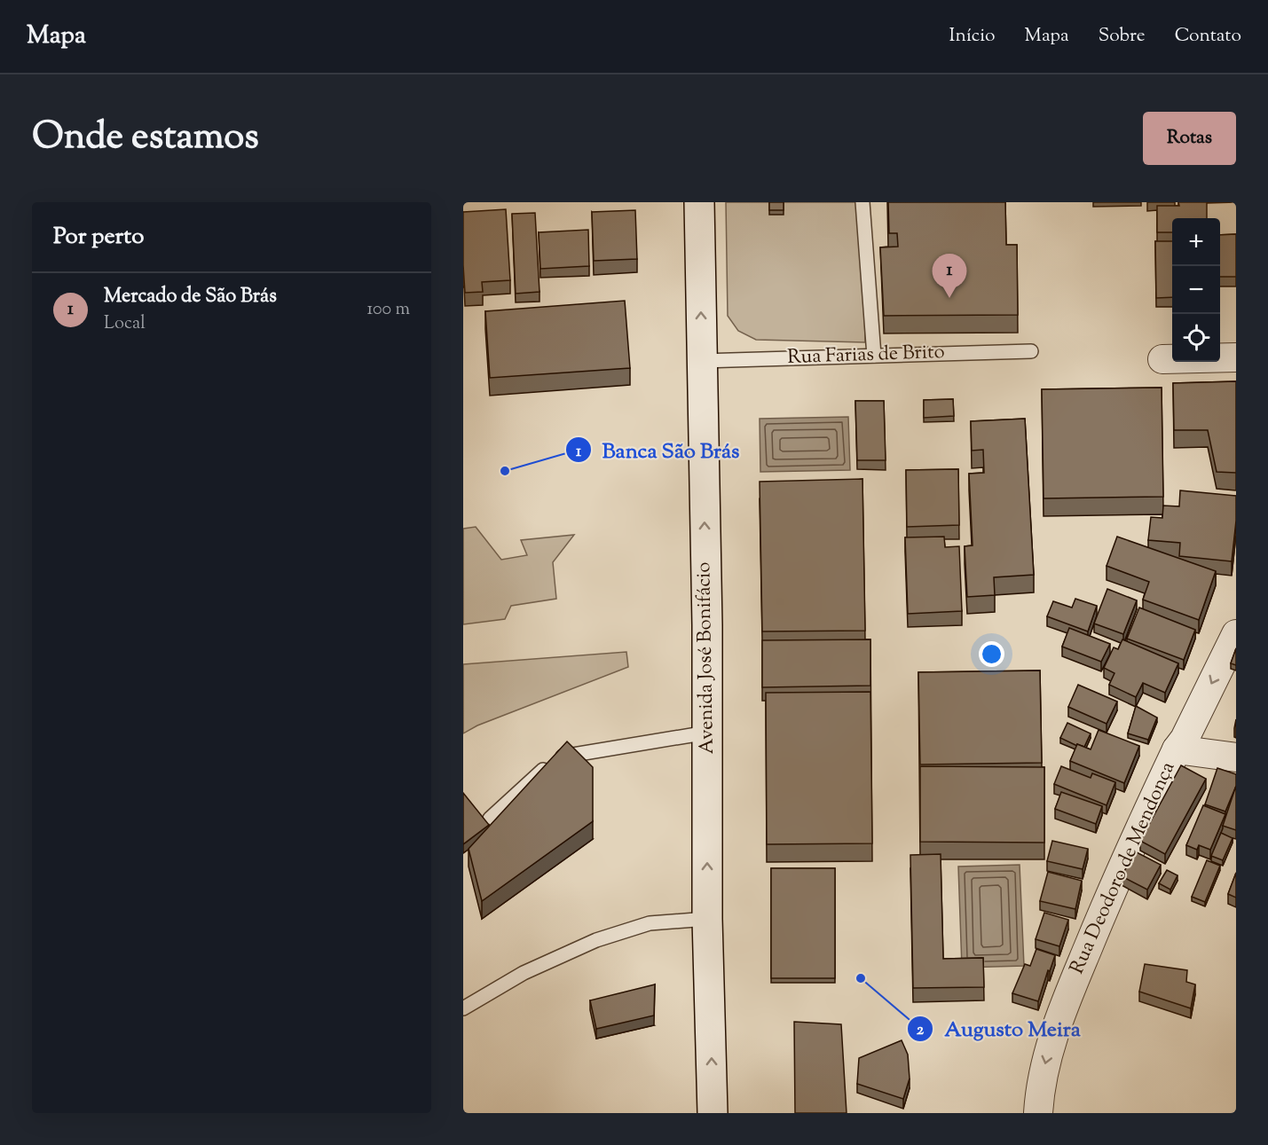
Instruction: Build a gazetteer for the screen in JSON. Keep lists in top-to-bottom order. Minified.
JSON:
{"streets":{"main road":["Avenida José Bonifácio"],"street":["Rua Deodoro de Mendonça"],"lane":["Rua Farias de Brito"]},"crossings":[["Rua Farias de Brito","Avenida José Bonifácio"]],"one_way":["Avenida José Bonifácio","Rua Deodoro de Mendonça"],"places":["Banca São Brás","Augusto Meira"],"page":{"header":"Mapa","nav":["Início","Mapa","Sobre","Contato"],"title":"Onde estamos","buttons":"Rotas","heading":"Por perto","map_buttons":["+","−"],"pins":"1","list":[{"mark":"1","name":"Mercado de São Brás","note":"Local","value":"100 m"}]}}
